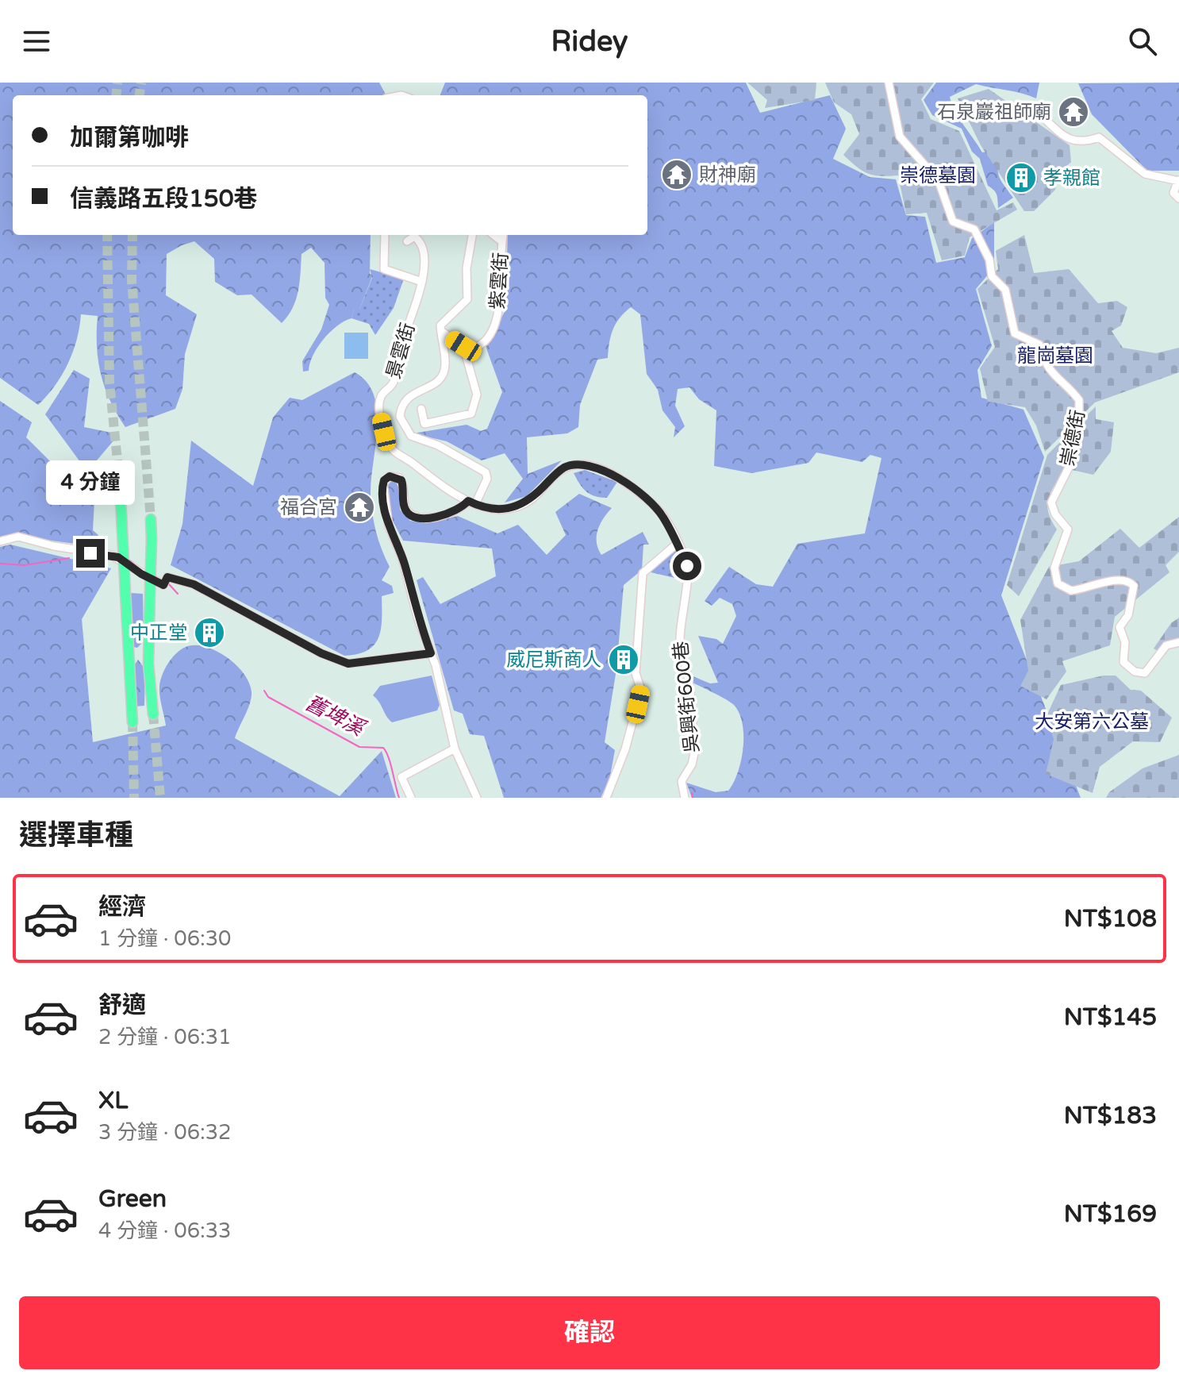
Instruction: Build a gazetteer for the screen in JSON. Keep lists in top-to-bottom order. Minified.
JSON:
{"streets":{"street":["紫雲街","景雲街","崇德街","吳興街600巷"]},"crossings":[["景雲街","吳興街600巷"]],"water":["舊埤溪"],"parks":["崇德墓園","龍崗墓園","大安第六公墓"],"places":{"temple":["石泉巖祖師廟","財神廟","福合宮"],"building":["孝親館","中正堂","威尼斯商人"]},"page":{"header":"Ridey","banner":["加爾第咖啡","信義路五段150巷"],"bubble":"4 分鐘","heading":"選擇車種","list":[{"name":"經濟","note":"1 分鐘 · 06:30","value":"NT$108"},{"name":"舒適","note":"2 分鐘 · 06:31","value":"NT$145"},{"name":"XL","note":"3 分鐘 · 06:32","value":"NT$183"},{"name":"Green","note":"4 分鐘 · 06:33","value":"NT$169"}],"buttons":"確認"}}
